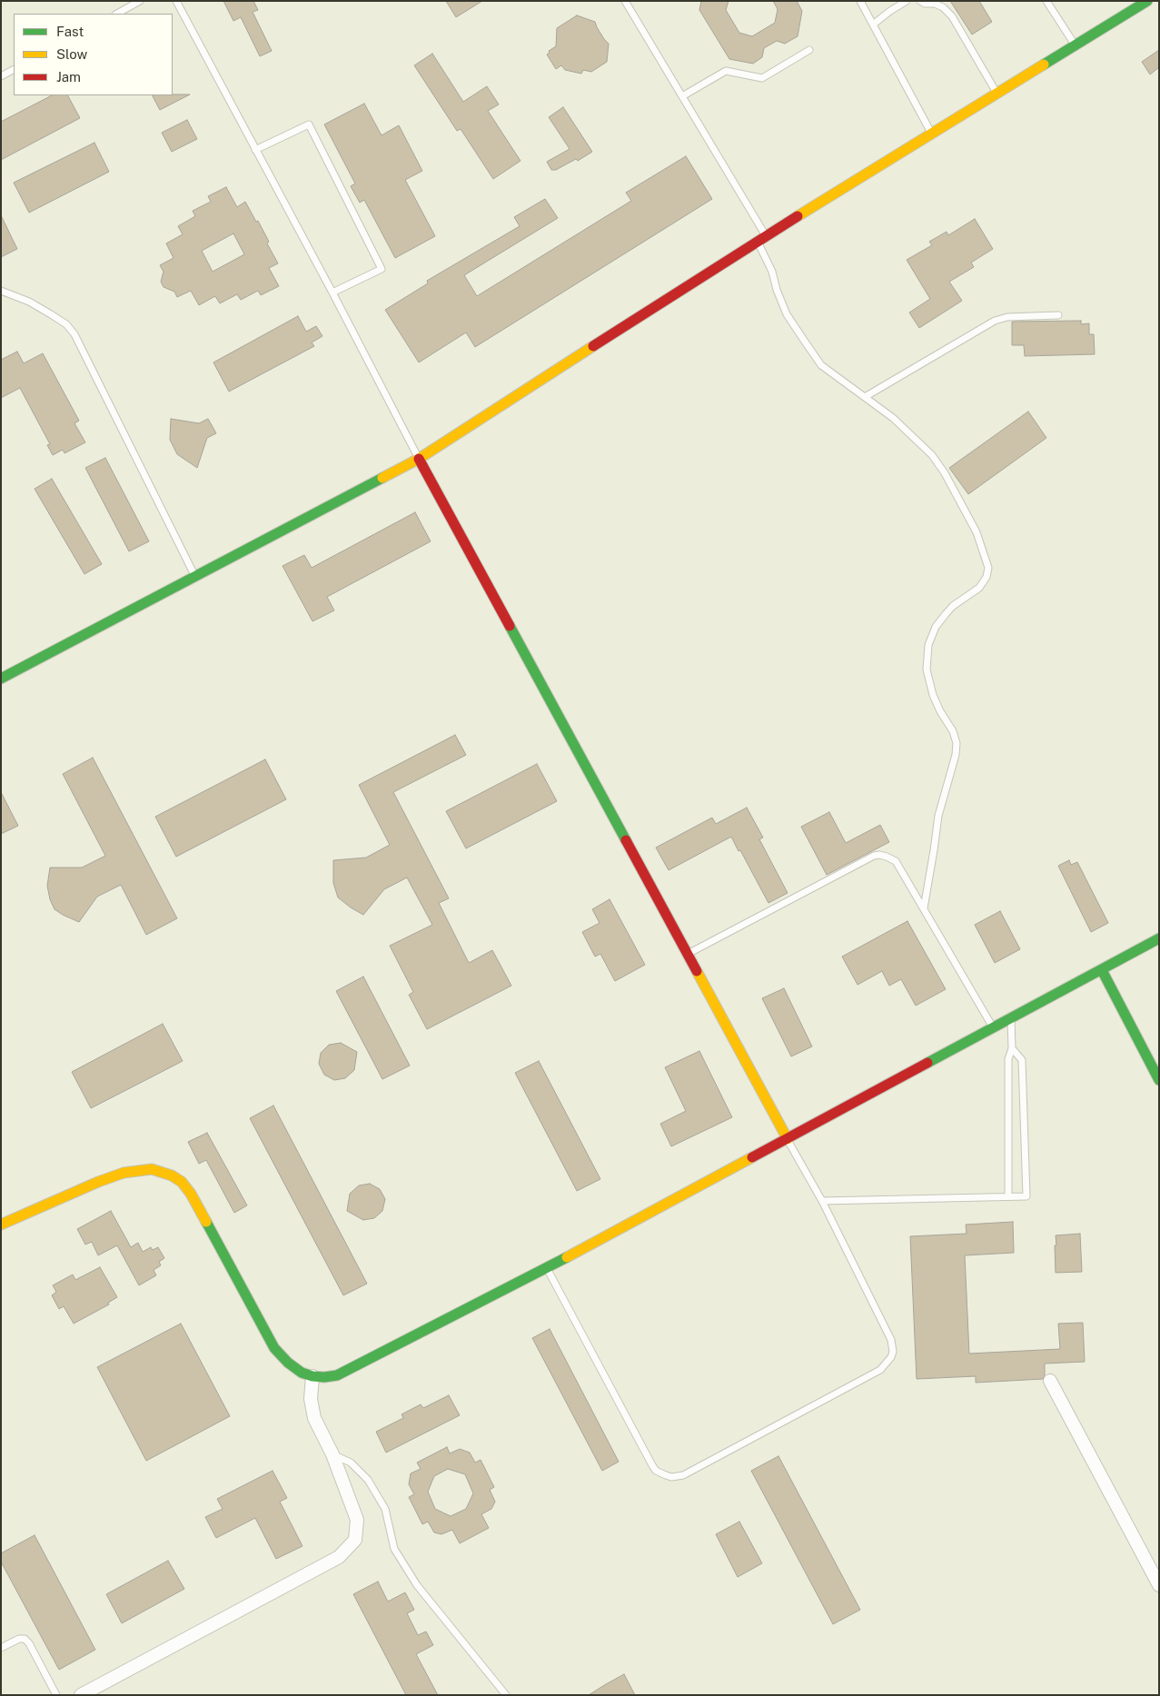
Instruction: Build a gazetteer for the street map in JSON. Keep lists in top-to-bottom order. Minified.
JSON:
{"legend":["Fast","Slow","Jam"]}
